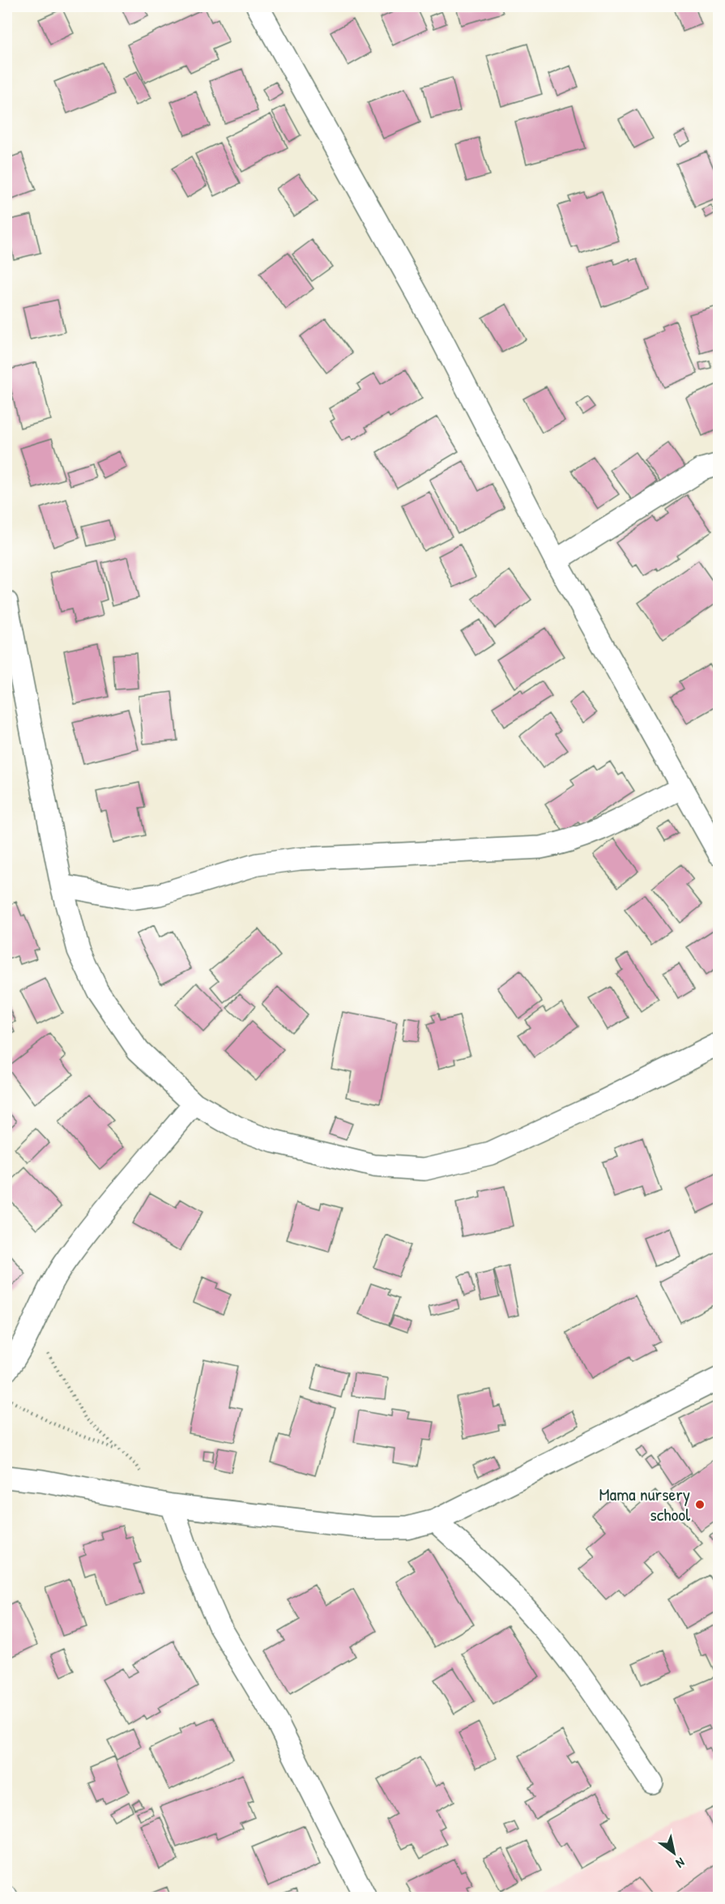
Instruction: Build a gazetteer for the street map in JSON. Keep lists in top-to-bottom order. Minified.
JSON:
{"places":["Mama nursery school"],"north":"bottom right"}
